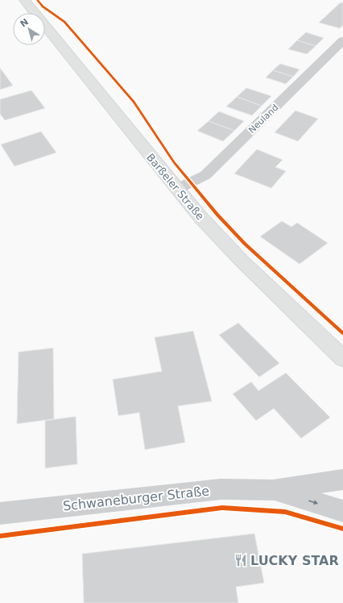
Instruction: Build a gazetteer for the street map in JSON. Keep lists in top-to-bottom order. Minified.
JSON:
{"streets":{"main road":["Barßeler Straße"],"street":["Neuland","Schwaneburger Straße"]},"crossings":[["Neuland","Barßeler Straße"]],"places":{"restaurant":["LUCKY STAR"]},"north":"top left"}
